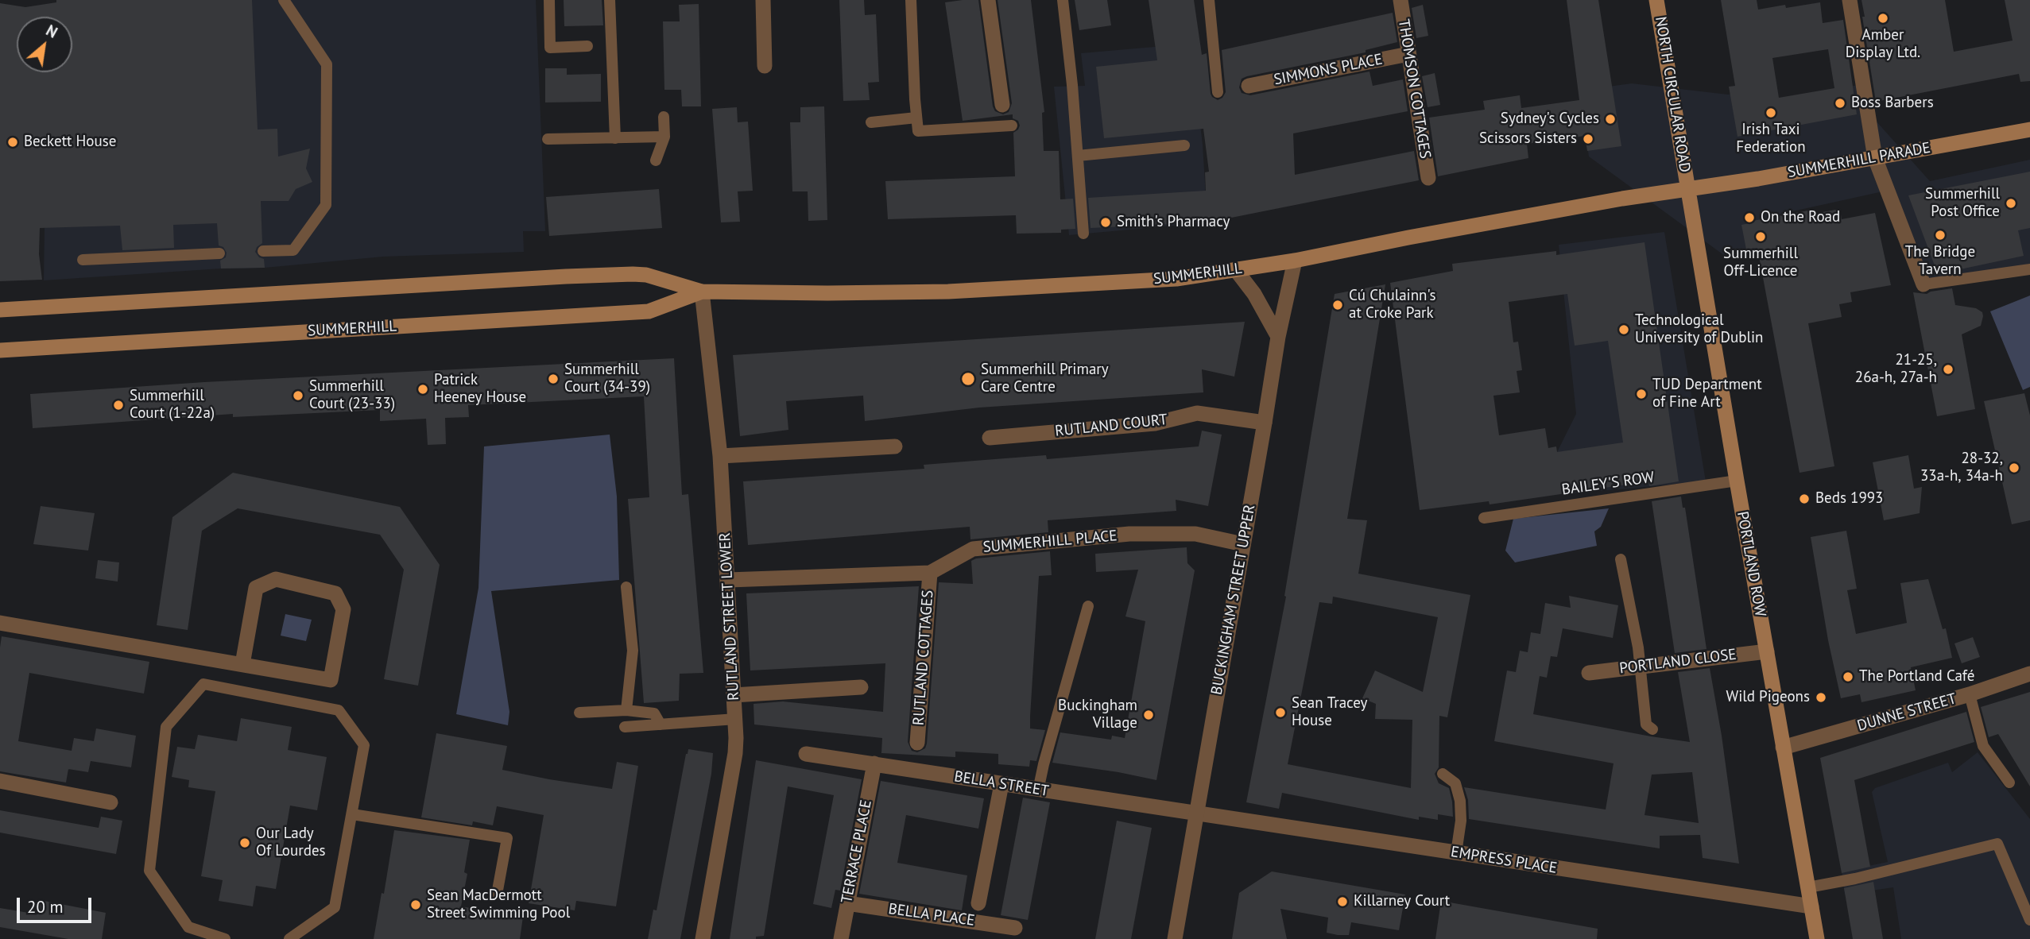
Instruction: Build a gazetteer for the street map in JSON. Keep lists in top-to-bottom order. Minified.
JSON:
{"streets":{"main road":["NORTH CIRCULAR ROAD","SUMMERHILL PARADE","SUMMERHILL","PORTLAND ROW"],"street":["SIMMONS PLACE","THOMSON COTTAGES","RUTLAND COURT","SUMMERHILL PLACE","BUCKINGHAM STREET UPPER","RUTLAND STREET LOWER","RUTLAND COTTAGES","PORTLAND CLOSE","DUNNE STREET","BELLA STREET","TERRACE PLACE","EMPRESS PLACE","BELLA PLACE"],"lane":["BAILEY'S ROW"]},"crossings":[["SIMMONS PLACE","THOMSON COTTAGES"],["NORTH CIRCULAR ROAD","SUMMERHILL PARADE"],["NORTH CIRCULAR ROAD","SUMMERHILL"],["NORTH CIRCULAR ROAD","PORTLAND ROW"],["SUMMERHILL PARADE","SUMMERHILL"],["SUMMERHILL PARADE","PORTLAND ROW"],["SUMMERHILL","PORTLAND ROW"],["SUMMERHILL","BUCKINGHAM STREET UPPER"],["SUMMERHILL","RUTLAND STREET LOWER"],["RUTLAND COURT","BUCKINGHAM STREET UPPER"],["BAILEY'S ROW","PORTLAND ROW"],["SUMMERHILL PLACE","BUCKINGHAM STREET UPPER"],["SUMMERHILL PLACE","RUTLAND STREET LOWER"],["SUMMERHILL PLACE","RUTLAND COTTAGES"],["PORTLAND ROW","PORTLAND CLOSE"],["PORTLAND ROW","DUNNE STREET"],["PORTLAND ROW","EMPRESS PLACE"],["BUCKINGHAM STREET UPPER","BELLA STREET"],["BUCKINGHAM STREET UPPER","EMPRESS PLACE"],["BELLA STREET","TERRACE PLACE"],["BELLA STREET","EMPRESS PLACE"],["TERRACE PLACE","BELLA PLACE"]],"places":["Amber Display Ltd.","Boss Barbers","Irish Taxi Federation","Sydney's Cycles","Scissors Sisters","Beckett House","Summerhill Post Office","On the Road","Smith's Pharmacy","The Bridge Tavern","Summerhill Off-Licence","Cú Chulainn's at Croke Park","Technological University of Dublin","21-25, 26a-h, 27a-h","Summerhill Court (34-39)","Summerhill Primary Care Centre","Patrick Heeney House","TUD Department of Fine Art","Summerhill Court (23-33)","Summerhill Court (1-22a)","28-32, 33a-h, 34a-h","Beds 1993","The Portland Café","Wild Pigeons","Sean Tracey House","Buckingham Village","Our Lady Of Lourdes","Killarney Court","Sean MacDermott Street Swimming Pool"],"scale_bar":"20 m","north":"top right"}
